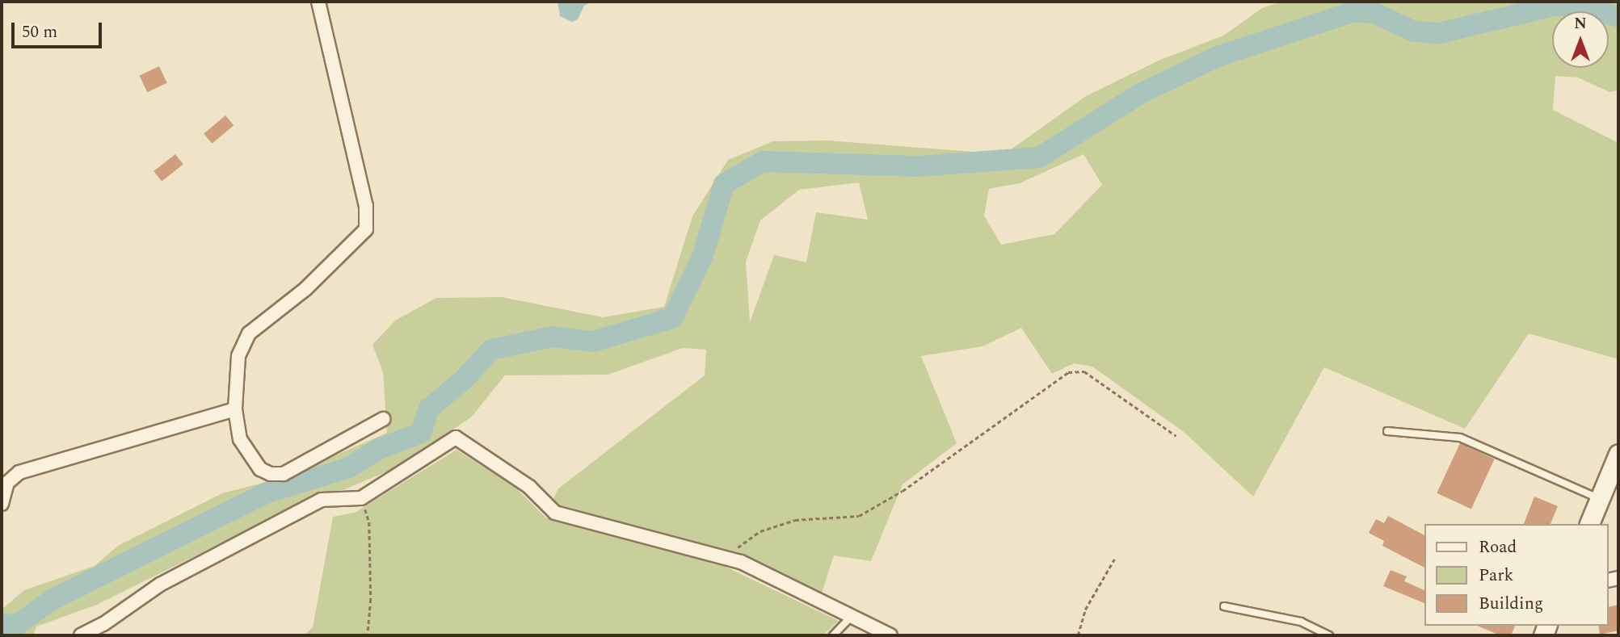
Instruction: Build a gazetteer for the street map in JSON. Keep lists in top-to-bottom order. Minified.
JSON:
{"legend":["Road","Park","Building"],"scale_bar":"50 m","north":"top"}
